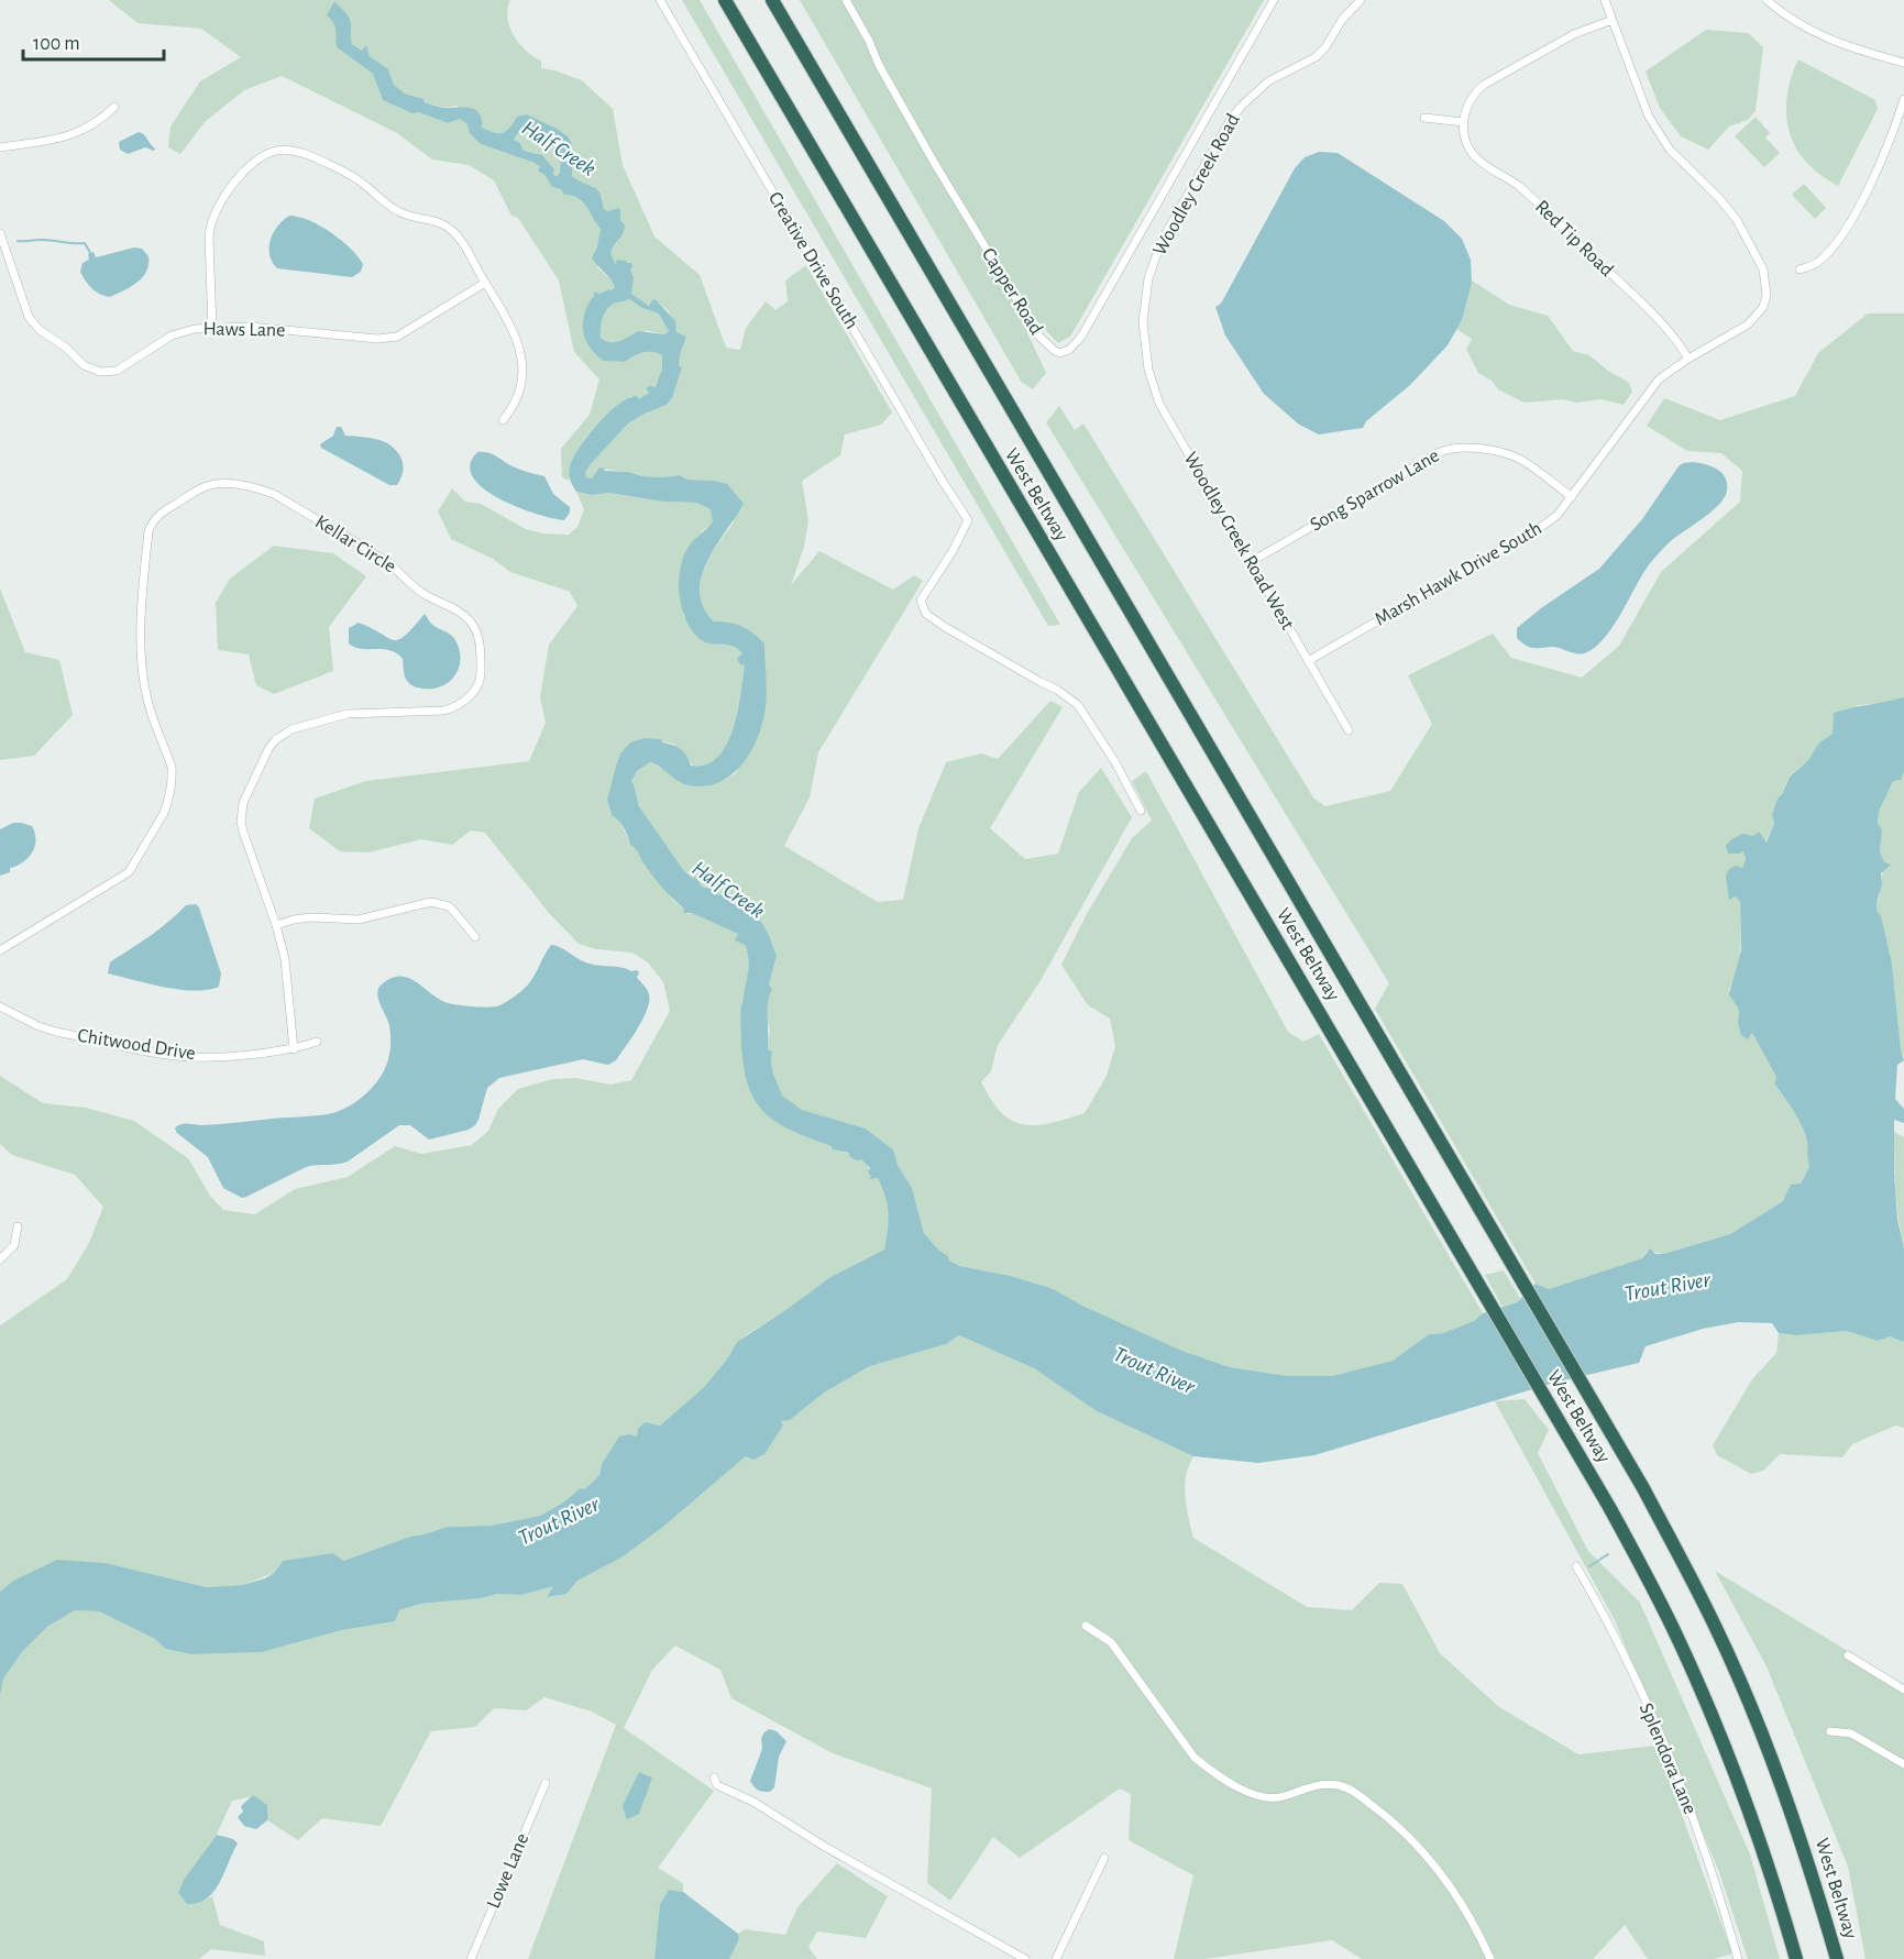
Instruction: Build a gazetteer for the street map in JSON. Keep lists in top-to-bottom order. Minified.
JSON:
{"streets":{"highway":["West Beltway"],"street":["Woodley Creek Road","Red Tip Road","Creative Drive South","Capper Road","Haws Lane","Song Sparrow Lane","Woodley Creek Road West","Kellar Circle","Marsh Hawk Drive South","Chitwood Drive","Splendora Lane","Lowe Lane"]},"crossings":[["Woodley Creek Road","Woodley Creek Road West"],["Red Tip Road","Marsh Hawk Drive South"],["Song Sparrow Lane","Woodley Creek Road West"],["Song Sparrow Lane","Marsh Hawk Drive South"],["Woodley Creek Road West","Marsh Hawk Drive South"],["Kellar Circle","Chitwood Drive"]],"water":["Half Creek","Trout River"],"scale_bar":"100 m"}
